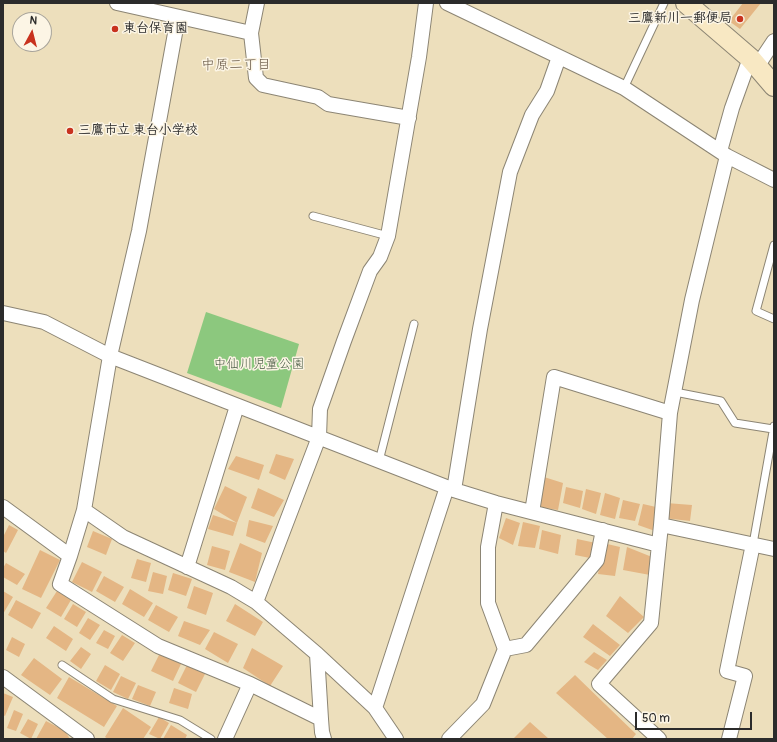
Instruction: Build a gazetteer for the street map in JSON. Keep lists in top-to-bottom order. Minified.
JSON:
{"districts":["中原二丁目"],"parks":["中仙川児童公園"],"places":["三鷹新川一郵便局","東台保育園","三鷹市立 東台小学校"],"scale_bar":"50 m","north":"top"}
